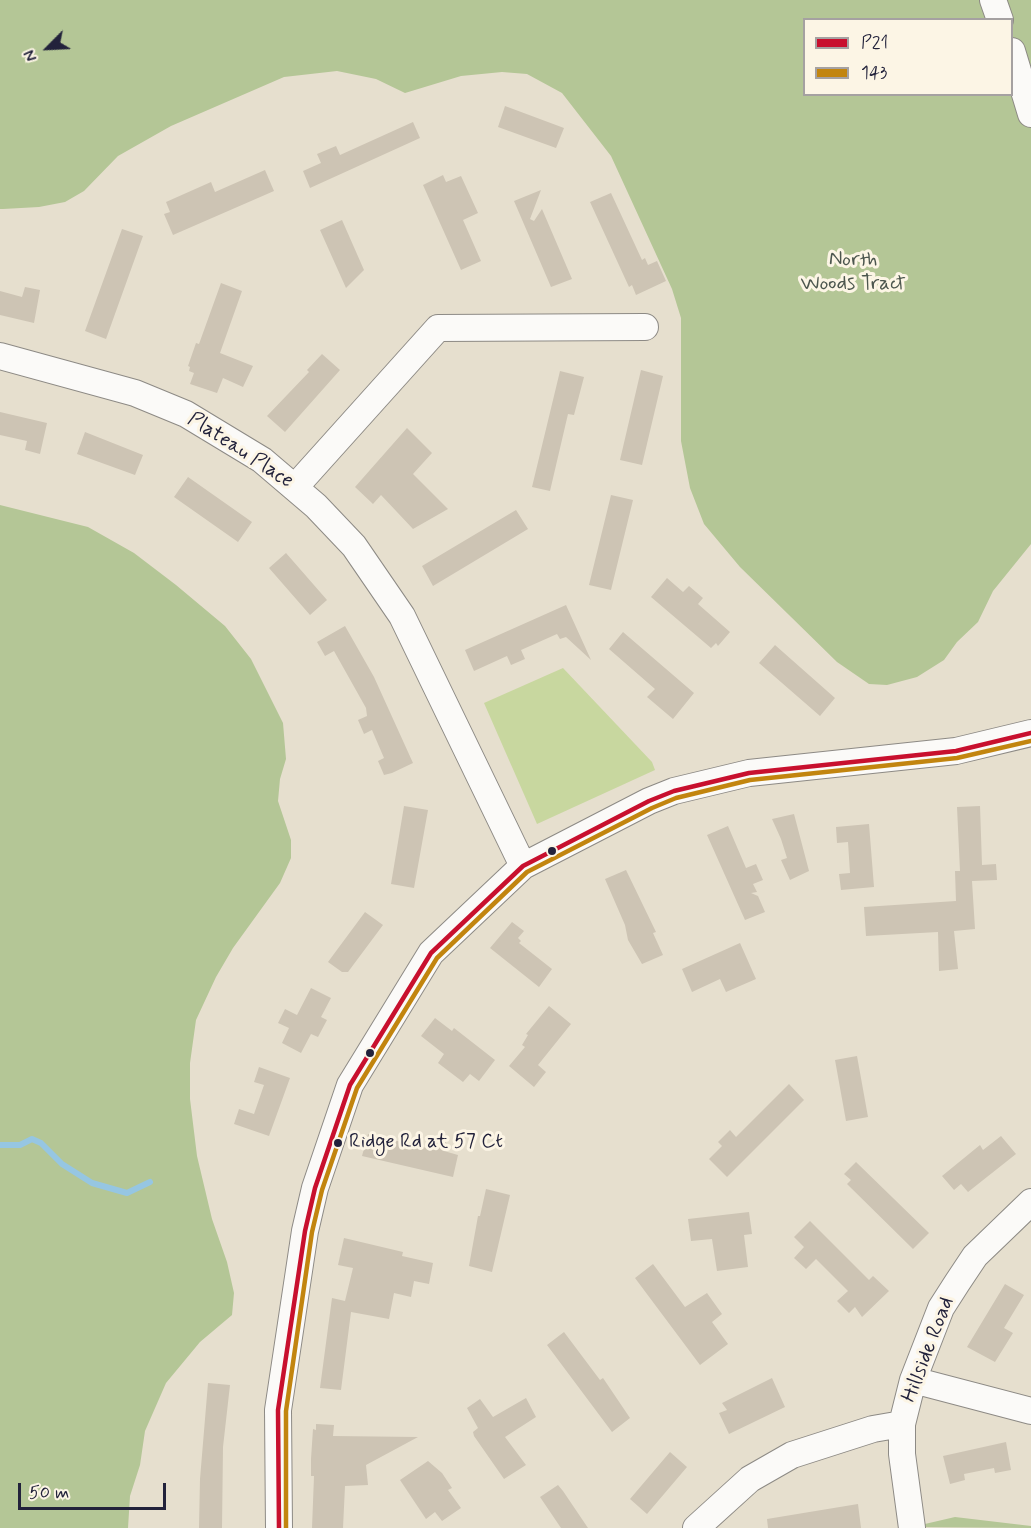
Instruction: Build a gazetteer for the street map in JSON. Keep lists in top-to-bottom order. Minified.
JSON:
{"streets":{"street":["Plateau Place","Hillside Road"]},"parks":["North Woods Tract"],"places":["Ridge Rd at 57 Ct"],"lines":["transit line P21","transit line 143"],"legend":["P21","143"],"scale_bar":"50 m","north":"bottom left"}
